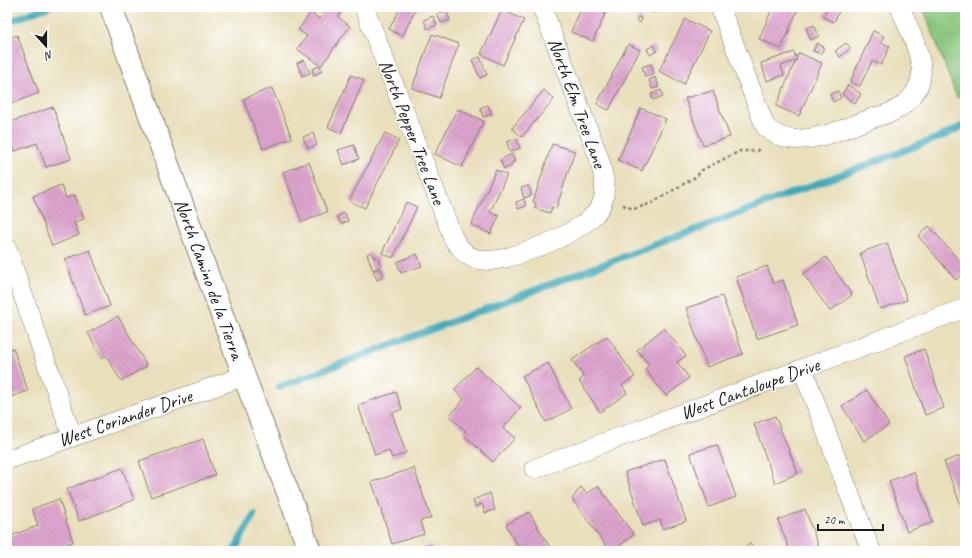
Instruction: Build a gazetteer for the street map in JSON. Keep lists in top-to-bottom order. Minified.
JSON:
{"streets":{"street":["North Elm Tree Lane","North Pepper Tree Lane","North Camino de la Tierra","West Cantaloupe Drive","West Coriander Drive"]},"crossings":[["North Elm Tree Lane","North Pepper Tree Lane"],["North Camino de la Tierra","West Coriander Drive"]],"scale_bar":"20 m","north":"bottom"}
